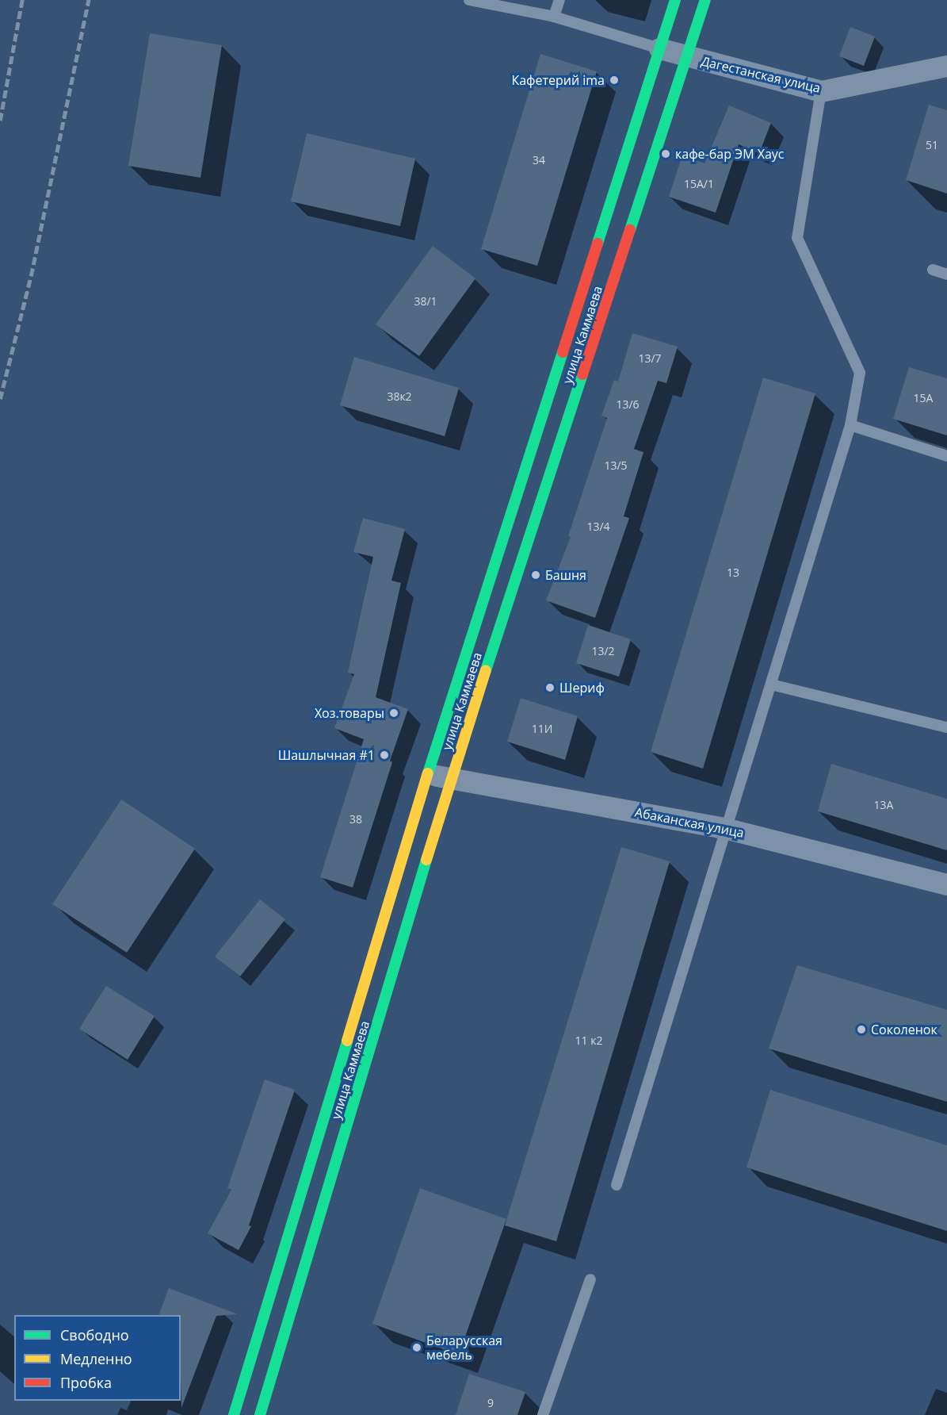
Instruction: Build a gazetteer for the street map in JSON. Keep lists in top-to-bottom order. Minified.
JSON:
{"streets":{"main road":["улица Каммаева"],"street":["Дагестанская улица","Абаканская улица"]},"crossings":[["Дагестанская улица","улица Каммаева"],["улица Каммаева","Абаканская улица"]],"places":["Кафетерий ima","кафе-бар ЭМ Хаус","Башня","Шериф","Хоз.товары","Шашлычная #1","Соколенок","Беларусская мебель"],"house_numbers":["51","34","15А/1","38/1","13/7","38к2","15А","13/6","13/5","13/4","13","13/2","11И","13А","38","11 к2","9"],"legend":["Свободно","Медленно","Пробка"]}
